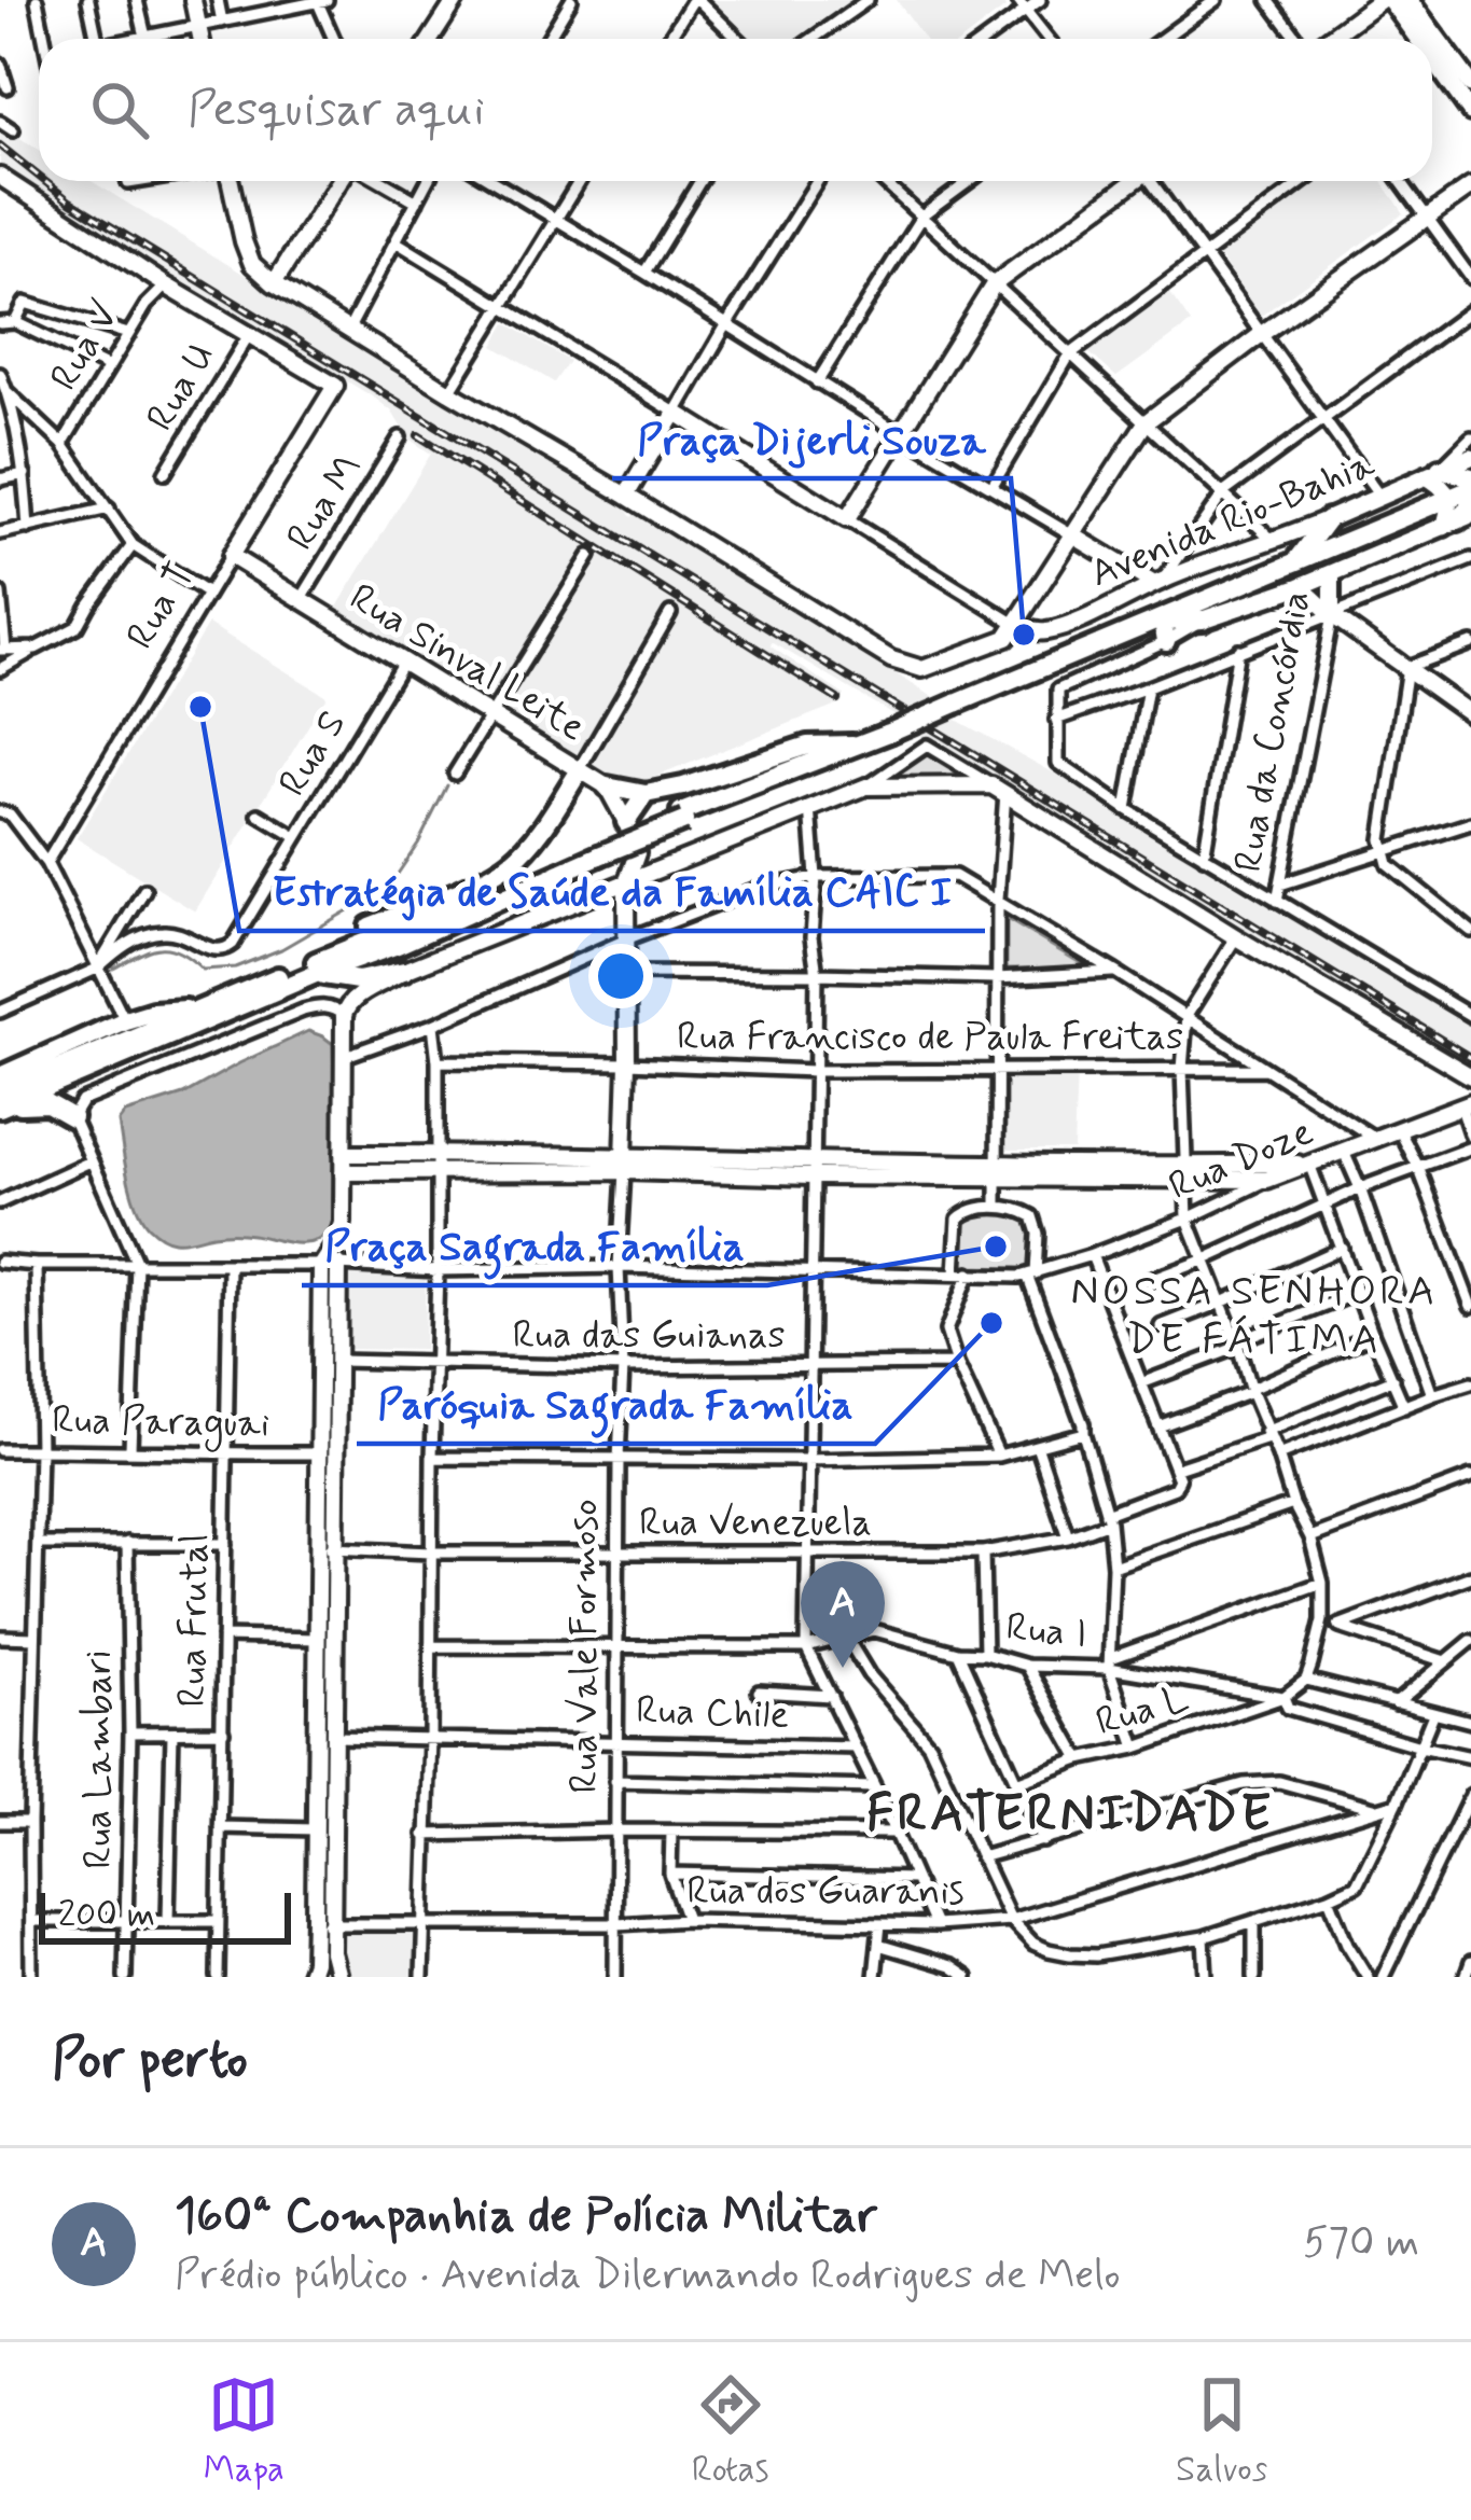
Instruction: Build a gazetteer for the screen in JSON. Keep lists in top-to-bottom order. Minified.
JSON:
{"streets":{"main road":["Avenida Rio-Bahia"],"street":["Rua V","Rua U","Rua M","Rua T","Rua Sinval Leite","Rua da Concórdia","Rua S","Rua Francisco de Paula Freitas","Rua Doze","Rua das Guianas","Rua Paraguai","Rua Venezuela","Rua Frutal","Rua I","Rua Vale Formoso","Rua L","Rua Chile","Rua Lambari","Rua dos Guaranis"]},"crossings":[["Rua U","Rua T"],["Rua M","Rua Sinval Leite"],["Avenida Rio-Bahia","Rua da Concórdia"],["Rua T","Rua Sinval Leite"],["Rua Sinval Leite","Rua S"],["Rua Sinval Leite","Rua Vale Formoso"],["Rua Francisco de Paula Freitas","Rua Vale Formoso"],["Rua Doze","Rua Frutal"],["Rua Doze","Rua Vale Formoso"],["Rua das Guianas","Rua Vale Formoso"],["Rua Paraguai","Rua Frutal"],["Rua Venezuela","Rua Vale Formoso"],["Rua I","Rua Vale Formoso"],["Rua I","Rua L"],["Rua Vale Formoso","Rua Chile"],["Rua Vale Formoso","Rua dos Guaranis"]],"districts":["NOSSA SENHORA DE FÁTIMA","FRATERNIDADE"],"places":["Praça Dijerli Souza","Estratégia de Saúde da Família CAIC I","Praça Sagrada Família","Paróquia Sagrada Família"],"scale_bar":"200 m","page":{"search":"Pesquisar aqui","pins":"A","scale":"200 m","heading":"Por perto","list":[{"mark":"A","name":"160ª Companhia de Polícia Militar","note":"Prédio público · Avenida Dilermando Rodrigues de Melo","value":"570 m"}],"nav":["Mapa","Rotas","Salvos"]}}
